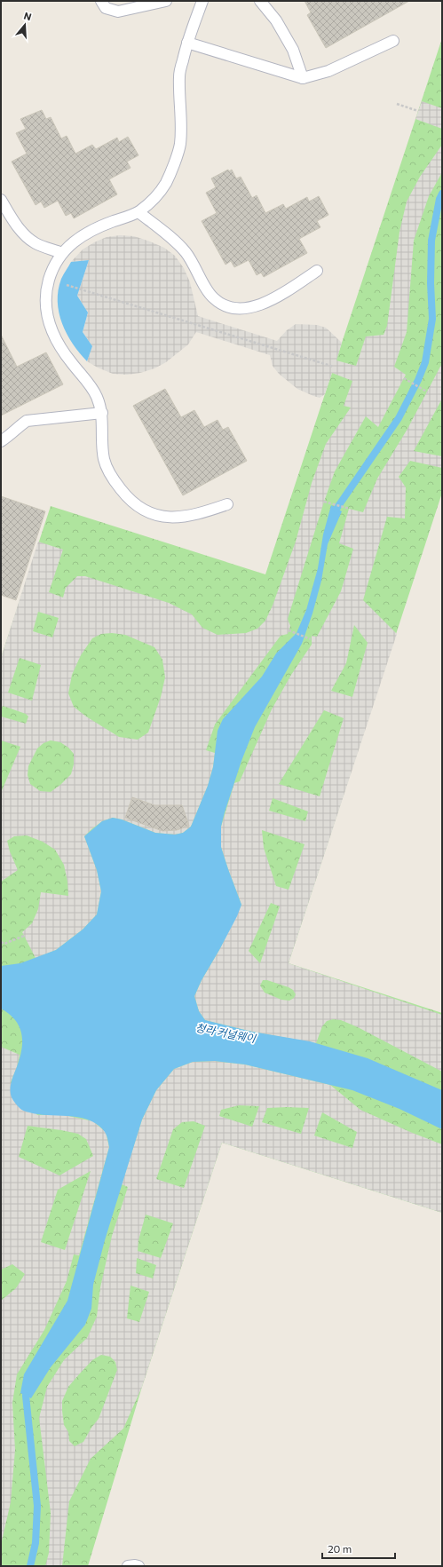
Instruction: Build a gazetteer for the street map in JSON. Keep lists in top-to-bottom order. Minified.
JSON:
{"water":["청라 커널웨이"],"scale_bar":"20 m","north":"top"}
